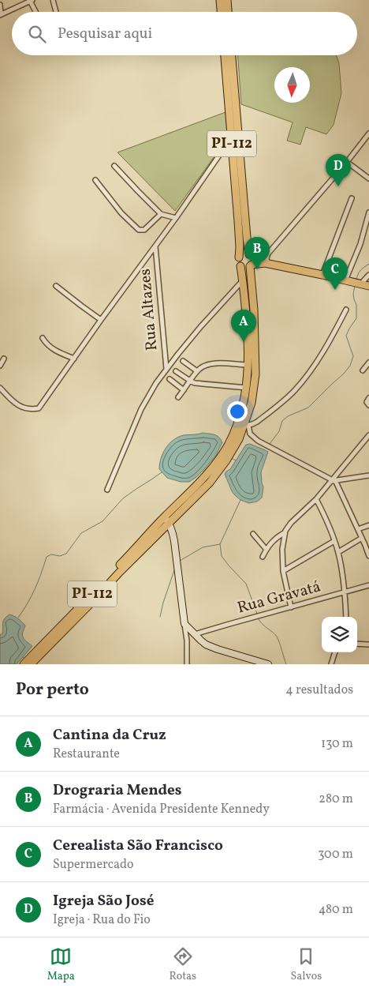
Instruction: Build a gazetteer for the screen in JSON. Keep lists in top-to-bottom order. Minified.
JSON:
{"streets":{"main road":["PI-112"],"street":["Rua Altazes","Rua Gravatá"]},"north":"bottom","page":{"search":"Pesquisar aqui","pins":["D","B","C","A"],"heading":["Por perto","4 resultados"],"list":[{"mark":"A","name":"Cantina da Cruz","note":"Restaurante","value":"130 m"},{"mark":"B","name":"Drograria Mendes","note":"Farmácia · Avenida Presidente Kennedy","value":"280 m"},{"mark":"C","name":"Cerealista São Francisco","note":"Supermercado","value":"300 m"},{"mark":"D","name":"Igreja São José","note":"Igreja · Rua do Fio","value":"480 m"}],"nav":["Mapa","Rotas","Salvos"]}}
